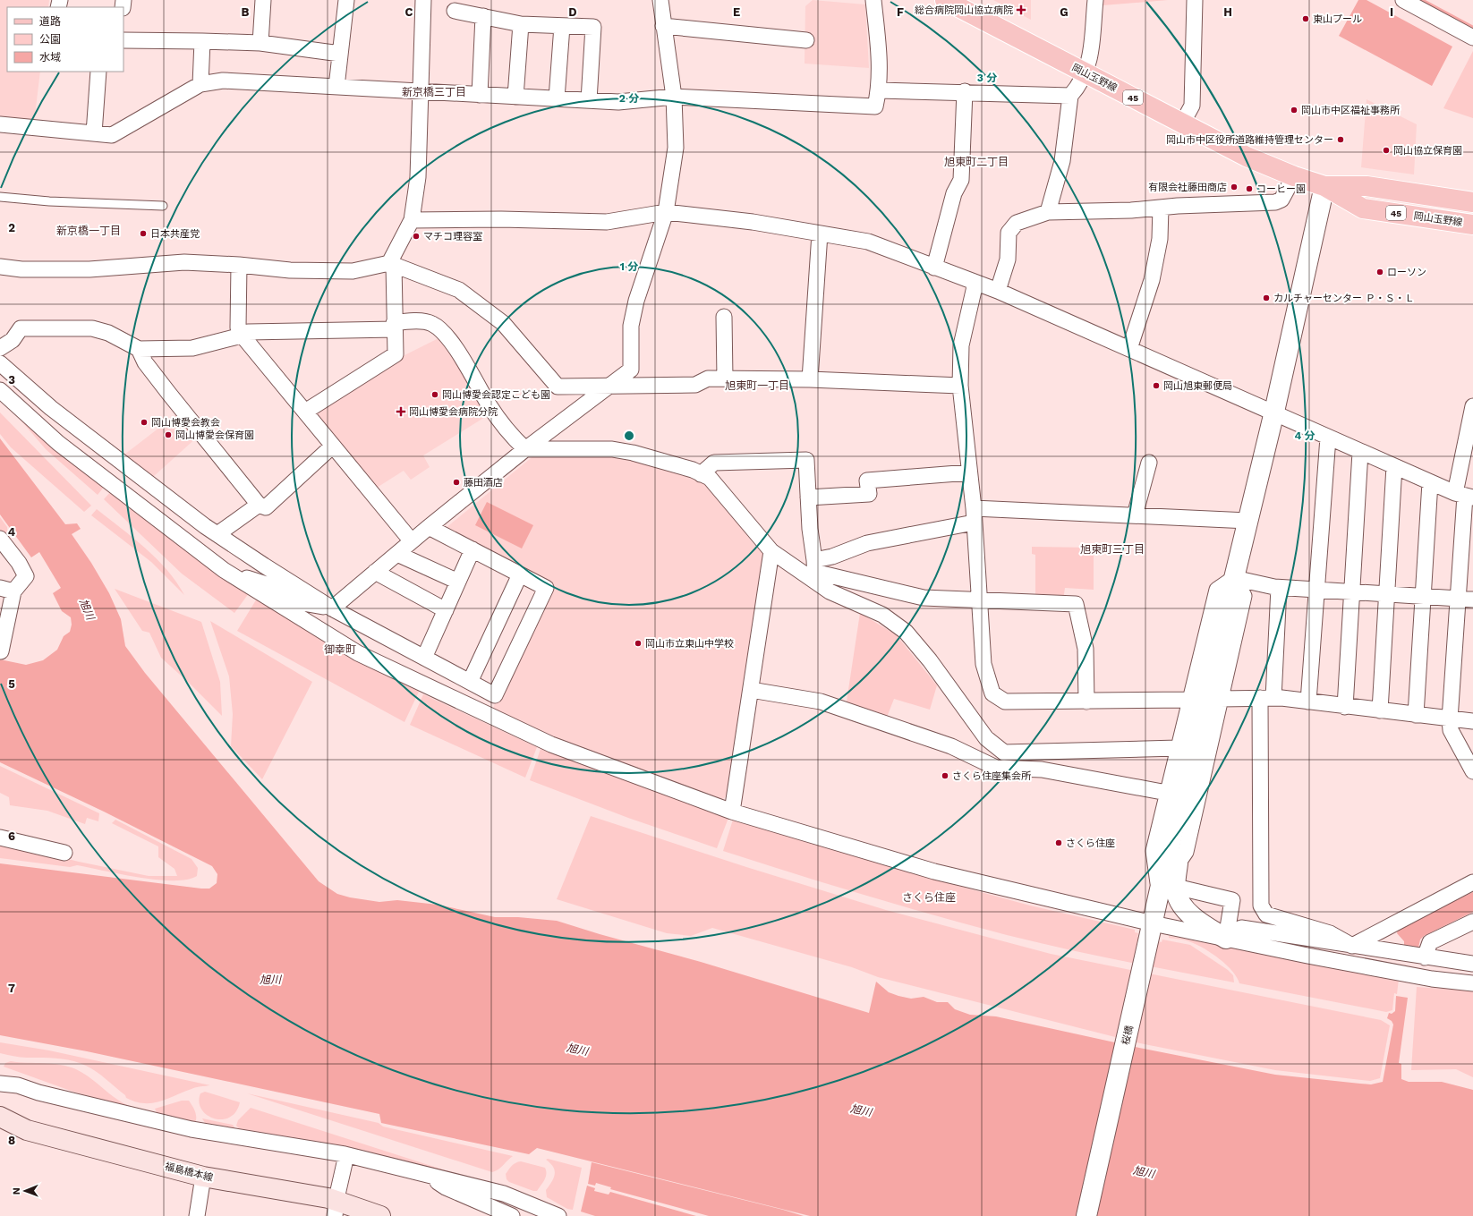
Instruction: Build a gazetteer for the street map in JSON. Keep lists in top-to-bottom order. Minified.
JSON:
{"streets":{"main road":["岡山玉野線","45","福島橋本線"],"street":["桜橋"]},"crossings":[["岡山玉野線","桜橋"]],"districts":["新京橋三丁目","旭東町二丁目","新京橋一丁目","旭東町一丁目","旭東町三丁目","御幸町","さくら住座"],"water":["旭川"],"places":{"health":["総合病院岡山協立病院","岡山博愛会病院分院"],"other":["東山プール","岡山市中区福祉事務所","岡山市中区役所道路維持管理センター","岡山協立保育園","有限会社藤田商店","コーヒー園","日本共産党","マチコ理容室","ローソン","カルチャーセンター Ｐ・Ｓ・Ｌ","岡山旭東郵便局","岡山博愛会認定こども園","岡山博愛会教会","岡山博愛会保育園","藤田酒店","岡山市立東山中学校","さくら住座集会所","さくら住座"]},"legend":["道路","公園","水域"],"north":"left","grid":{"columns":["B","C","D","E","F","G","H","I"],"rows":["2","3","4","5","6","7","8"]},"rings":["3 分","2 分","1 分","4 分"]}
